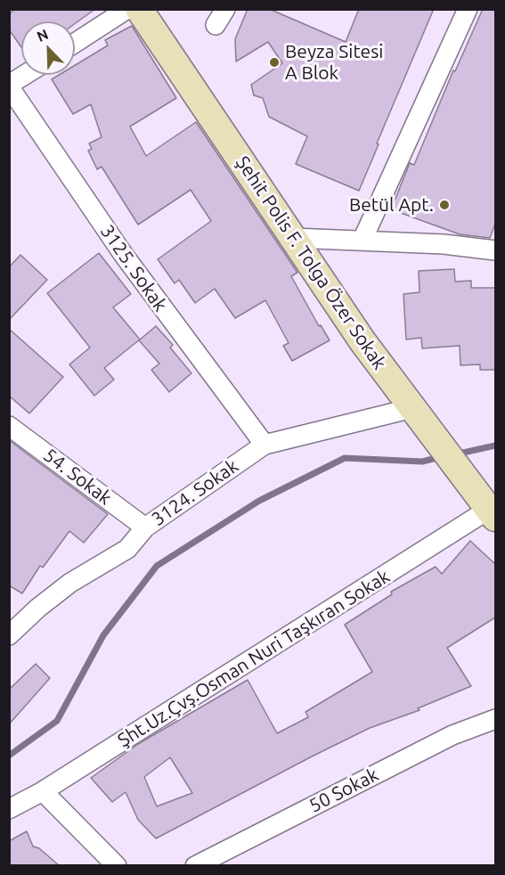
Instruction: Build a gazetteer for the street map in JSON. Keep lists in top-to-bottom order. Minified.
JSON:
{"streets":{"street":["Şehit Polis F. Tolga Özer Sokak","3125. Sokak","54. Sokak","3124. Sokak","Şht.Uz.Çvş.Osman Nuri Taşkıran Sokak","50 Sokak"]},"crossings":[["Şehit Polis F. Tolga Özer Sokak","3124. Sokak"],["Şehit Polis F. Tolga Özer Sokak","Şht.Uz.Çvş.Osman Nuri Taşkıran Sokak"],["3125. Sokak","3124. Sokak"],["54. Sokak","3124. Sokak"]],"places":["Beyza Sitesi A Blok","Betül Apt."],"north":"top left"}
